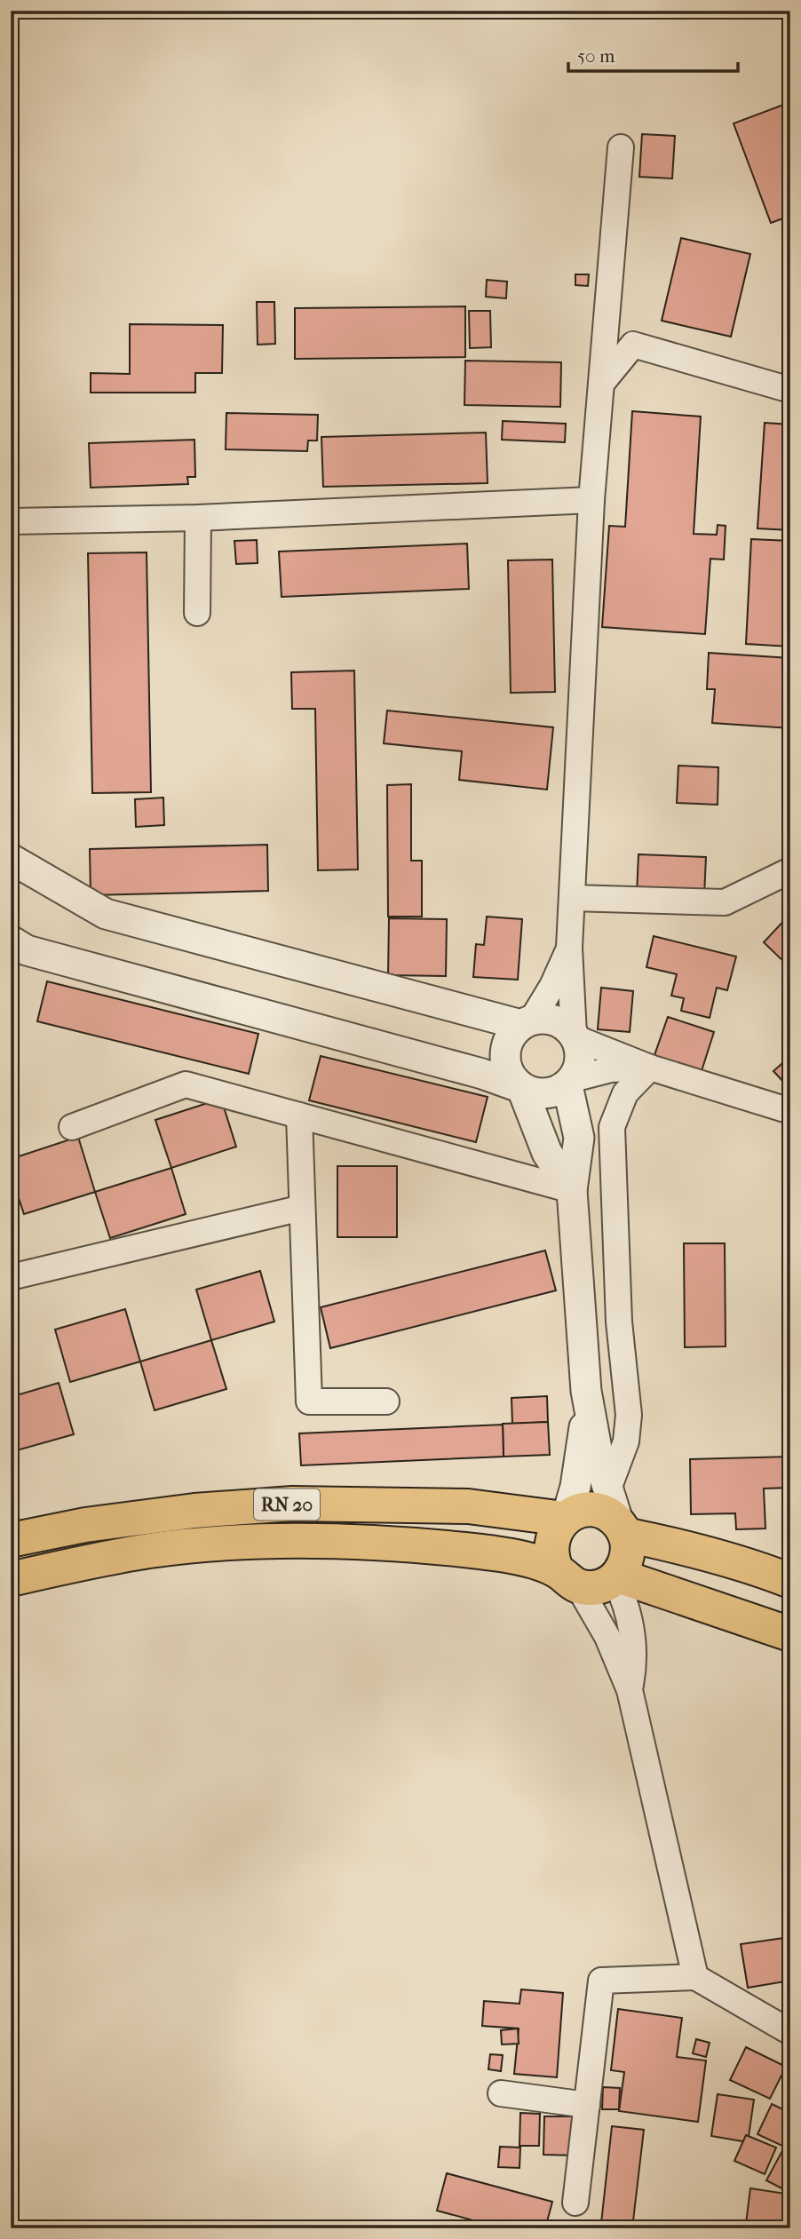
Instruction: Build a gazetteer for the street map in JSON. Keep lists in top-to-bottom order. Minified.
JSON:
{"streets":{"highway":["RN 20"]},"scale_bar":"50 m"}
